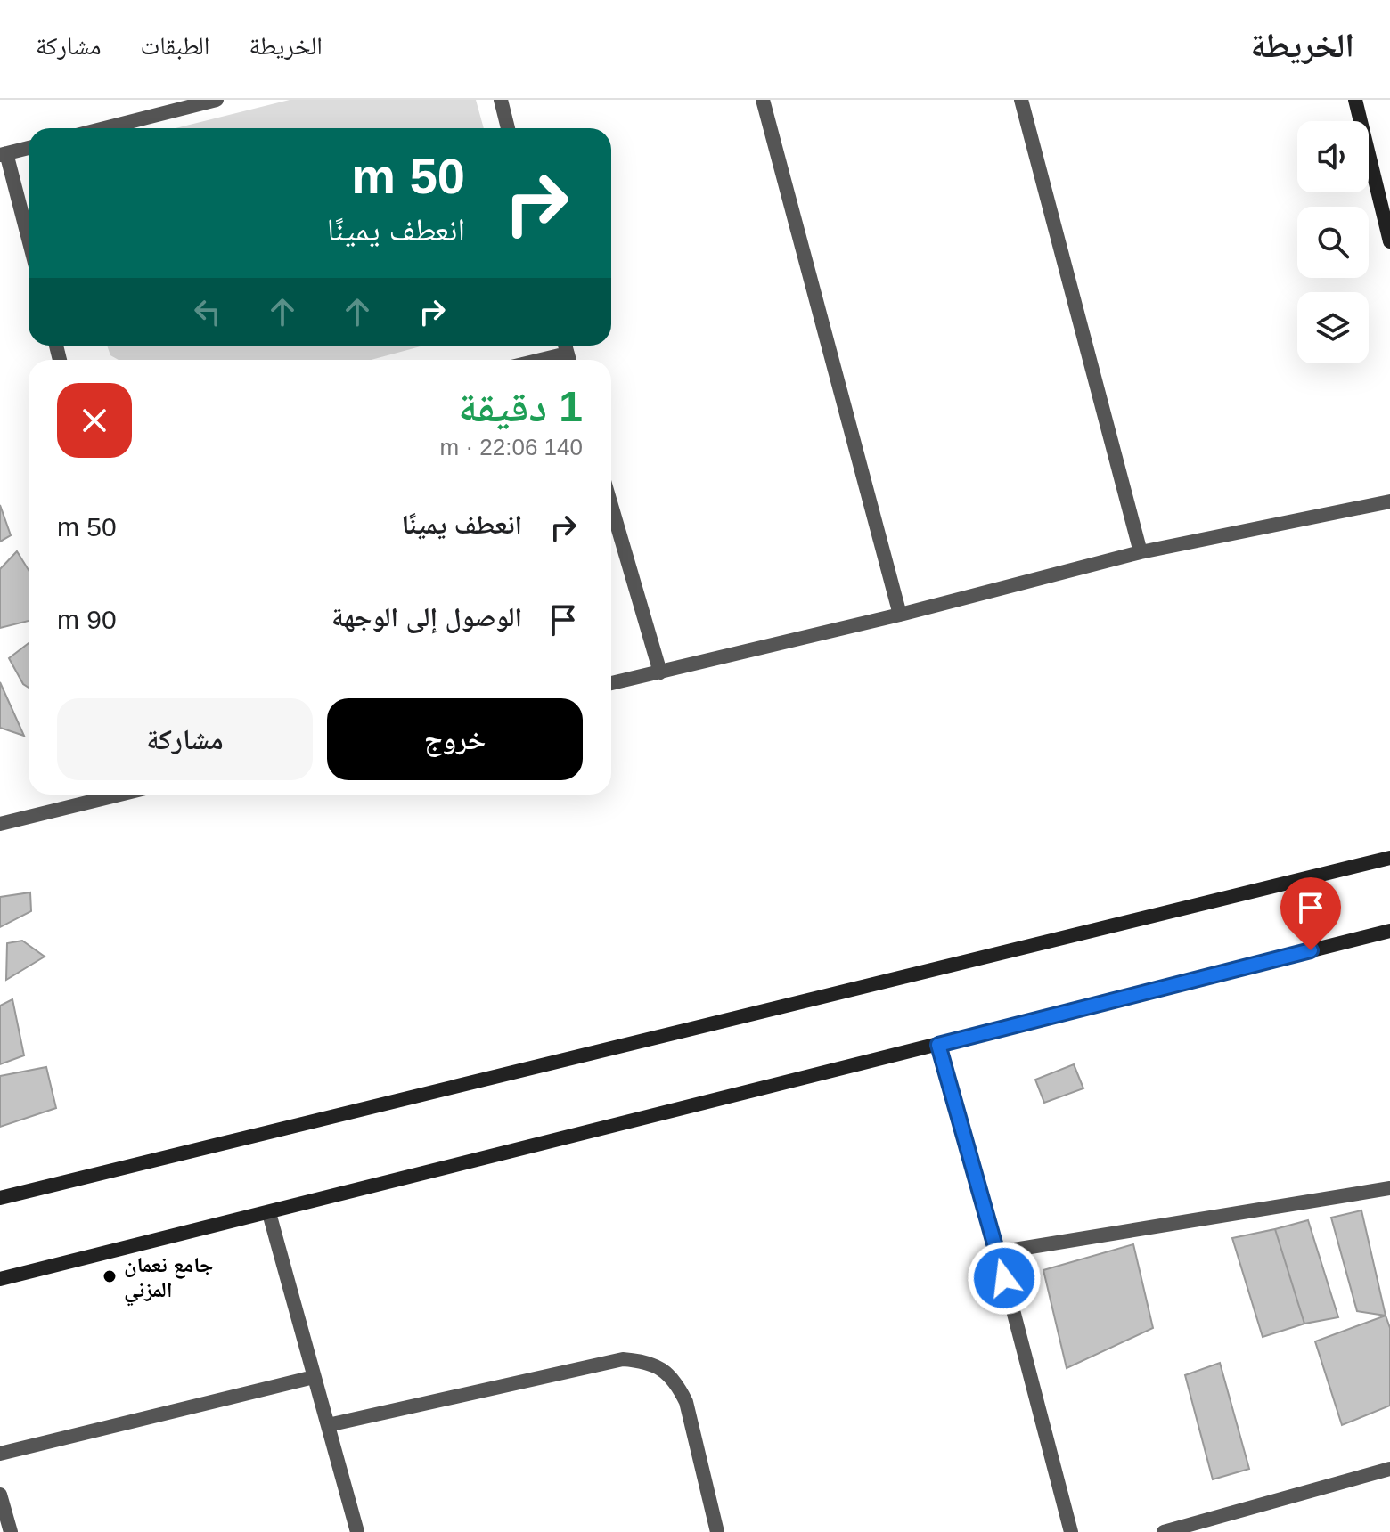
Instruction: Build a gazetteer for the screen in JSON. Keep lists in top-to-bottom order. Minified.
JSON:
{"places":["جامع نعمان المزني"],"page":{"header":"الخريطة","nav":["الخريطة","الطبقات","مشاركة"],"turn":["50 m","انعطف يمينًا"],"heading":["1 دقيقة","140 m · 22:06"],"list":[{"name":"انعطف يمينًا","value":"50 m"},{"name":"الوصول إلى الوجهة","value":"90 m"}],"buttons":["خروج","مشاركة"]}}
